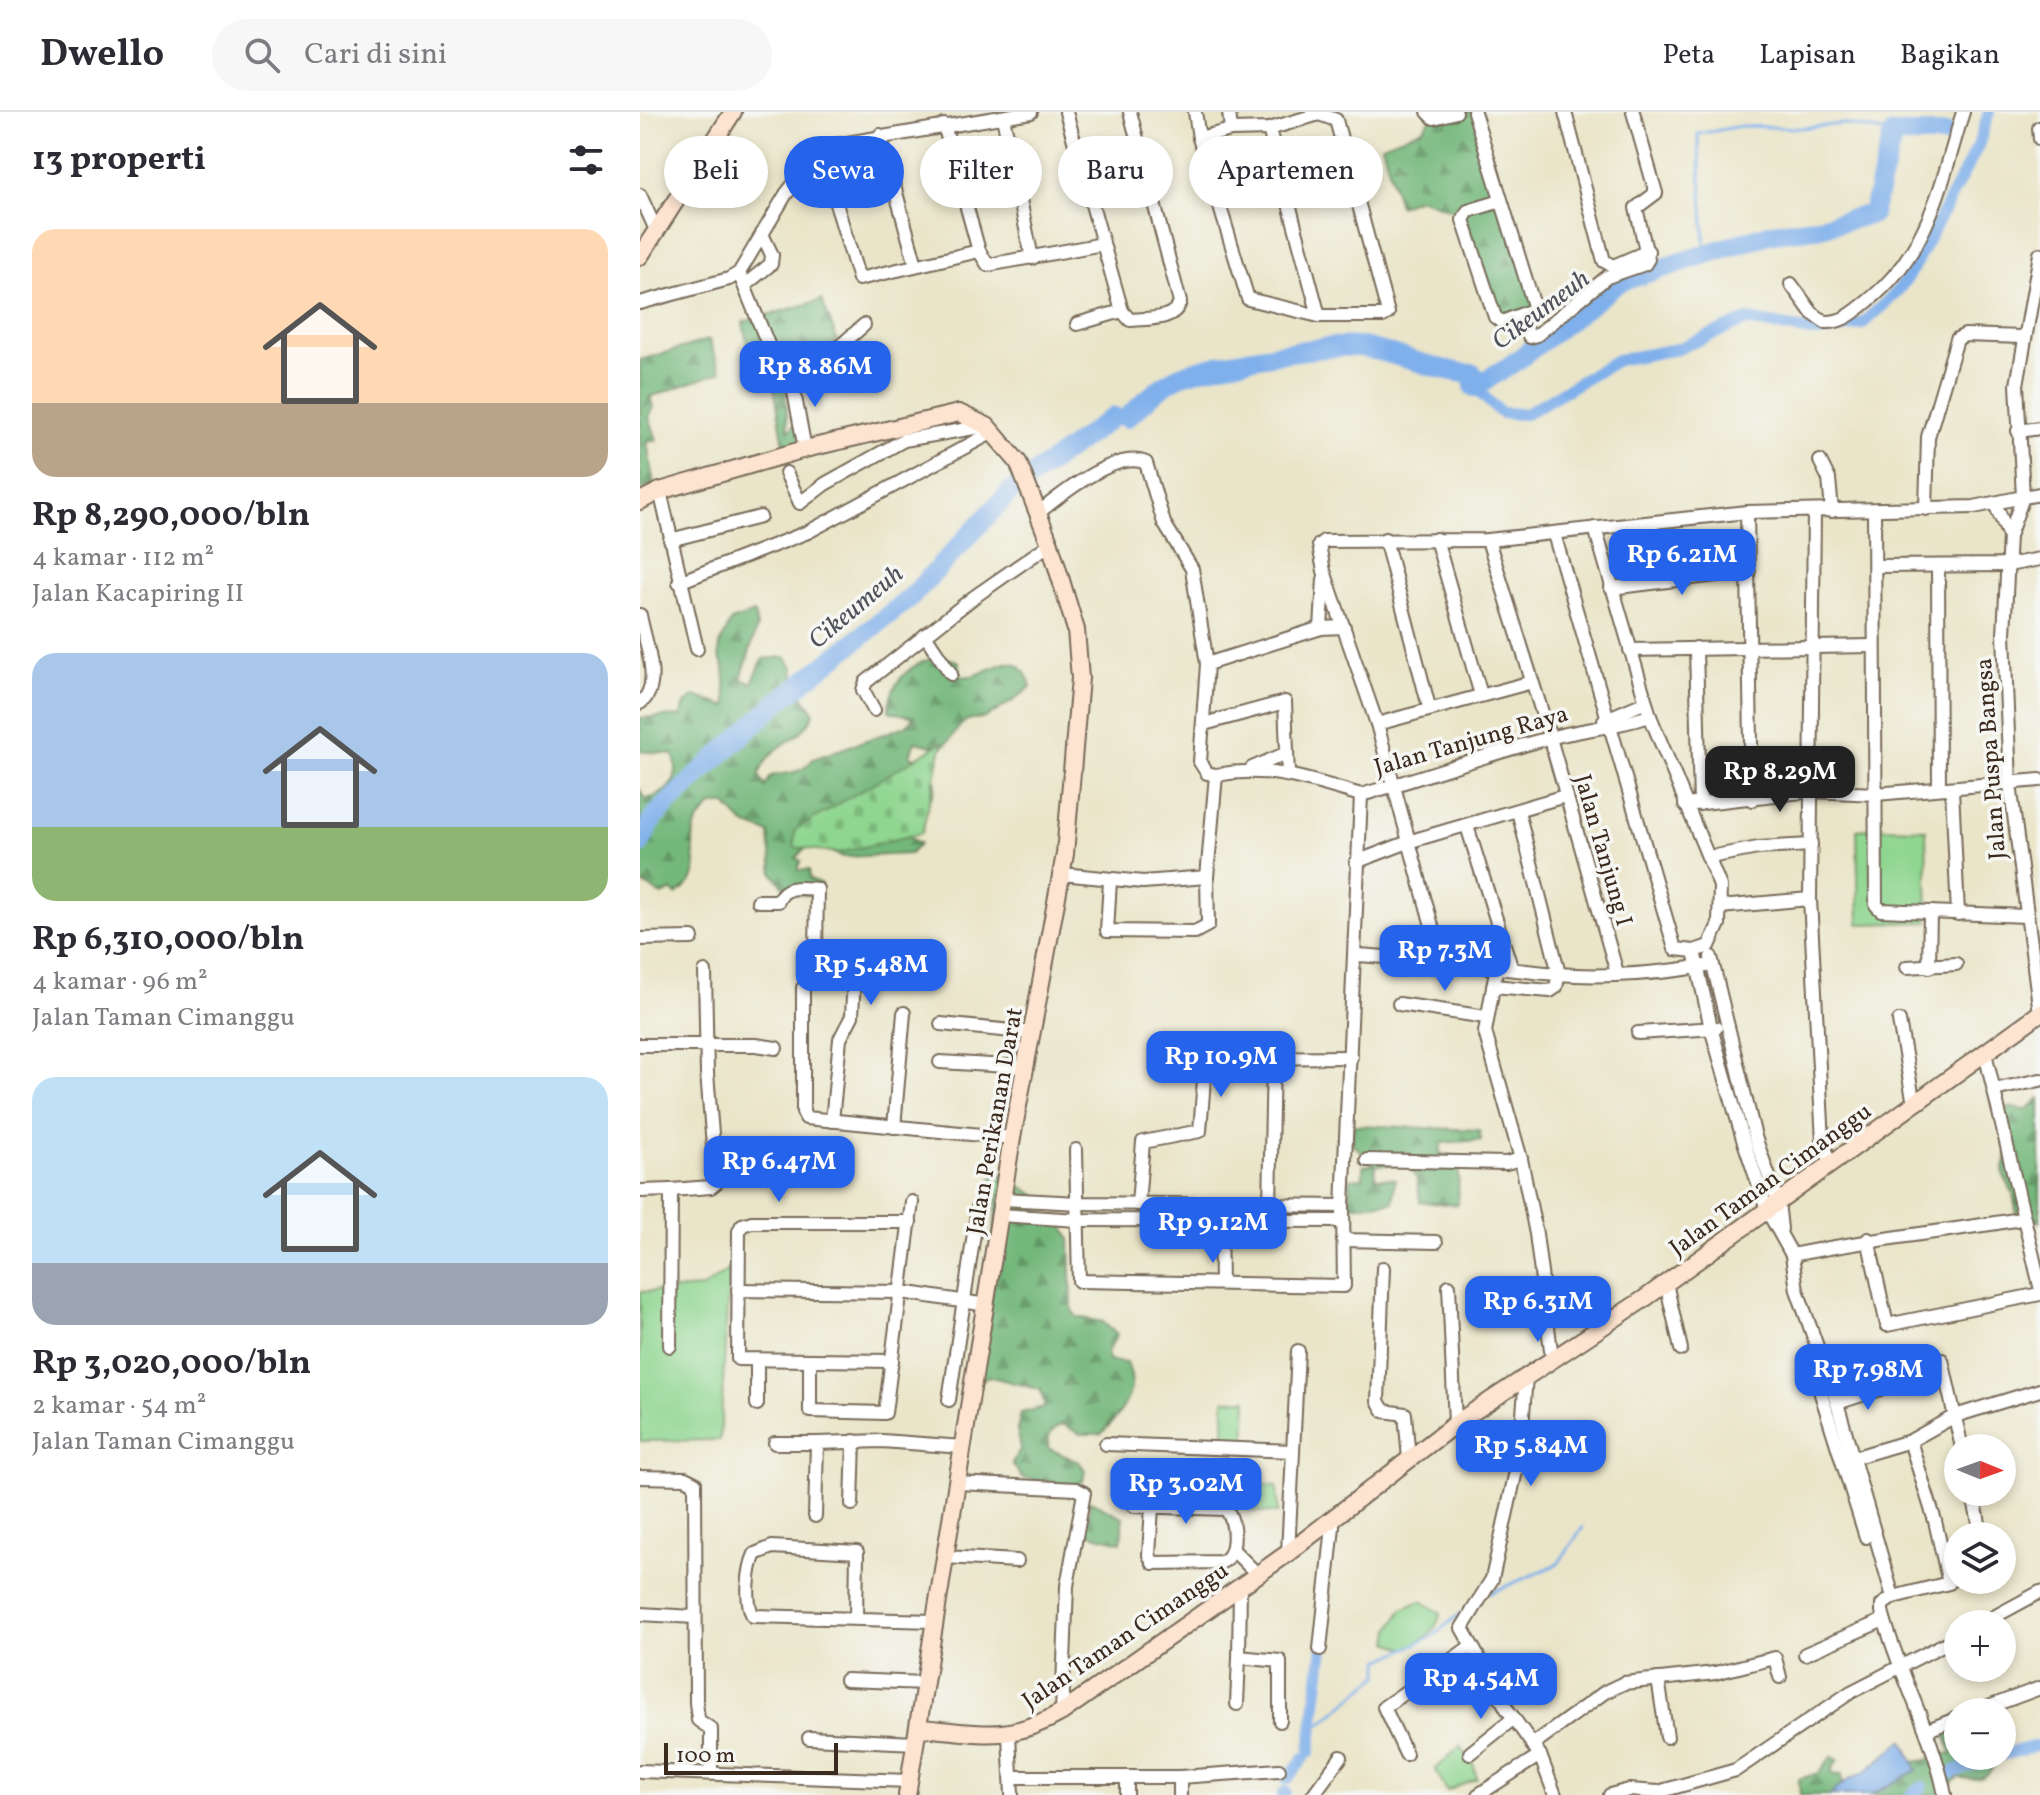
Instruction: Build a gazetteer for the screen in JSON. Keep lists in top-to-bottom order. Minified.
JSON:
{"streets":{"street":["Jalan Tanjung Raya","Jalan Puspa Bangsa","Jalan Tanjung I","Jalan Perikanan Darat","Jalan Taman Cimanggu"]},"crossings":[["Jalan Tanjung Raya","Jalan Tanjung I"],["Jalan Puspa Bangsa","Jalan Taman Cimanggu"],["Jalan Perikanan Darat","Jalan Taman Cimanggu"]],"water":["Cikeumeuh"],"scale_bar":"100 m","north":"right","page":{"header":"Dwello","search":"Cari di sini","nav":["Peta","Lapisan","Bagikan"],"heading":"13 properti","chip":["Beli","Sewa","Filter","Baru","Apartemen"],"list":[{"name":"Rp 8,290,000/bln","note":"4 kamar · 112 m² · Jalan Kacapiring II"},{"name":"Rp 6,310,000/bln","note":"4 kamar · 96 m² · Jalan Taman Cimanggu"},{"name":"Rp 3,020,000/bln","note":"2 kamar · 54 m² · Jalan Taman Cimanggu"}],"price":["Rp 8.86M","Rp 6.21M","Rp 8.29M","Rp 7.3M","Rp 5.48M","Rp 10.9M","Rp 6.47M","Rp 9.12M","Rp 6.31M","Rp 7.98M","Rp 5.84M","Rp 3.02M","Rp 4.54M"],"map_buttons":["+","−"],"scale":"100 m"}}
